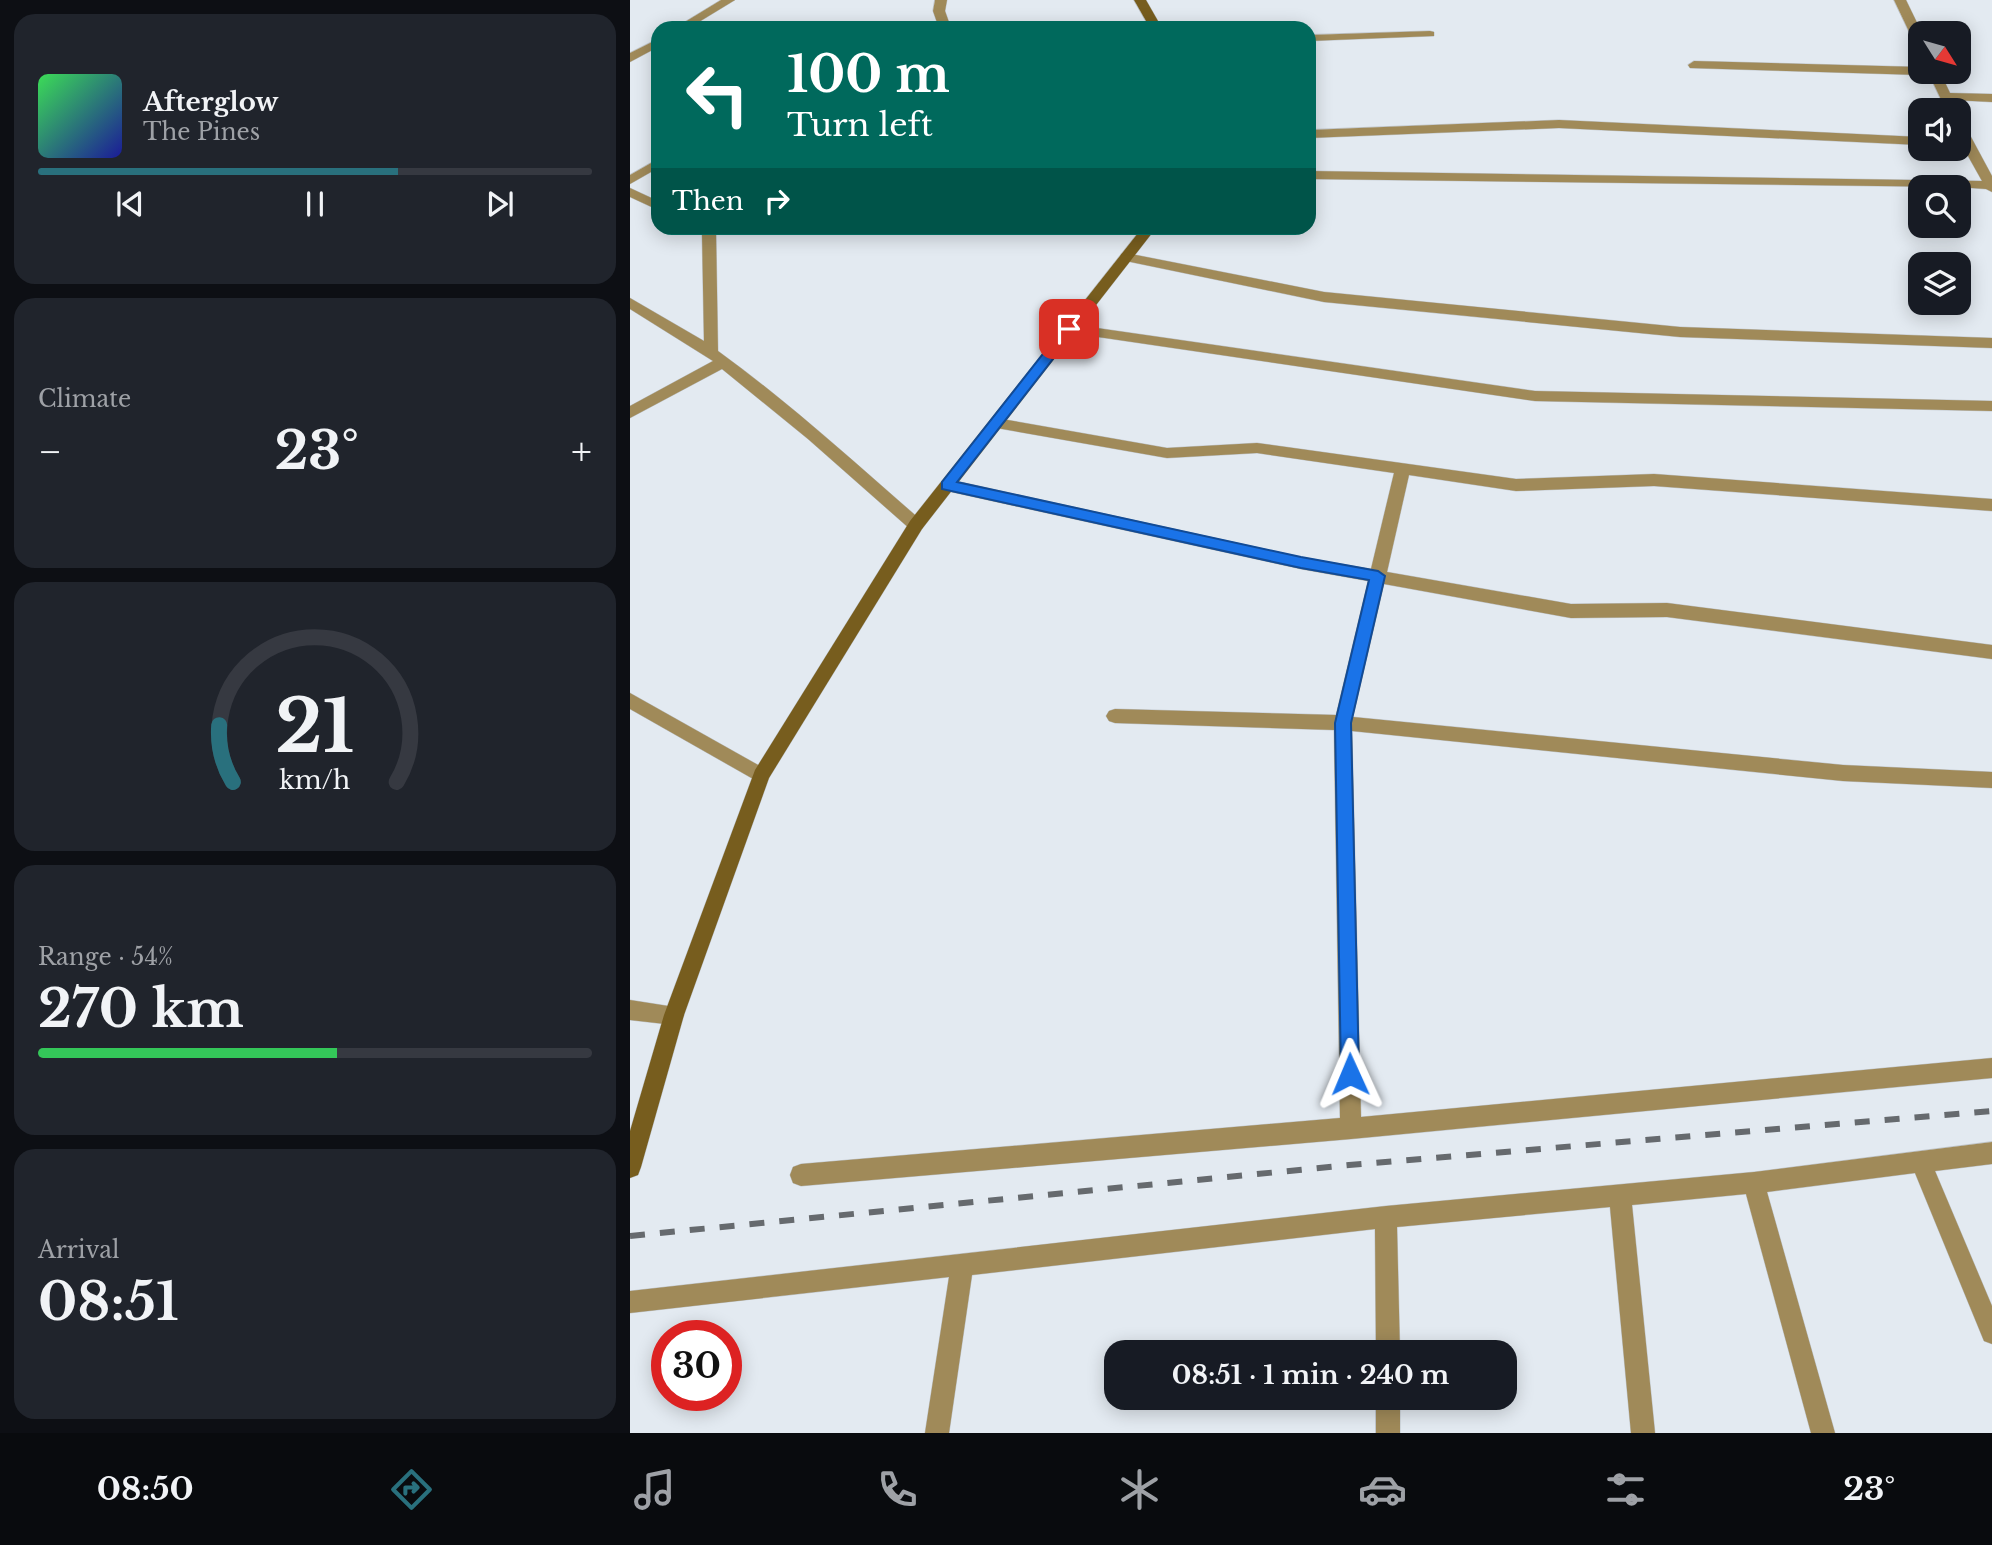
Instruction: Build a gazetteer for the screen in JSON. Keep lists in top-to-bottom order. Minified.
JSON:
{"north":"bottom right","page":{"turn":["100 m","Turn left"],"song":["Afterglow","The Pines"],"then":"Then","tile":["Climate",["Range · 54%","270 km"],["Arrival","08:51"]],"heat":["−","23°","+"],"limit":"30","trip":"08:51 · 1 min · 240 m","tabs":["08:50","23°"],"gauge":["21","km/h"]}}
